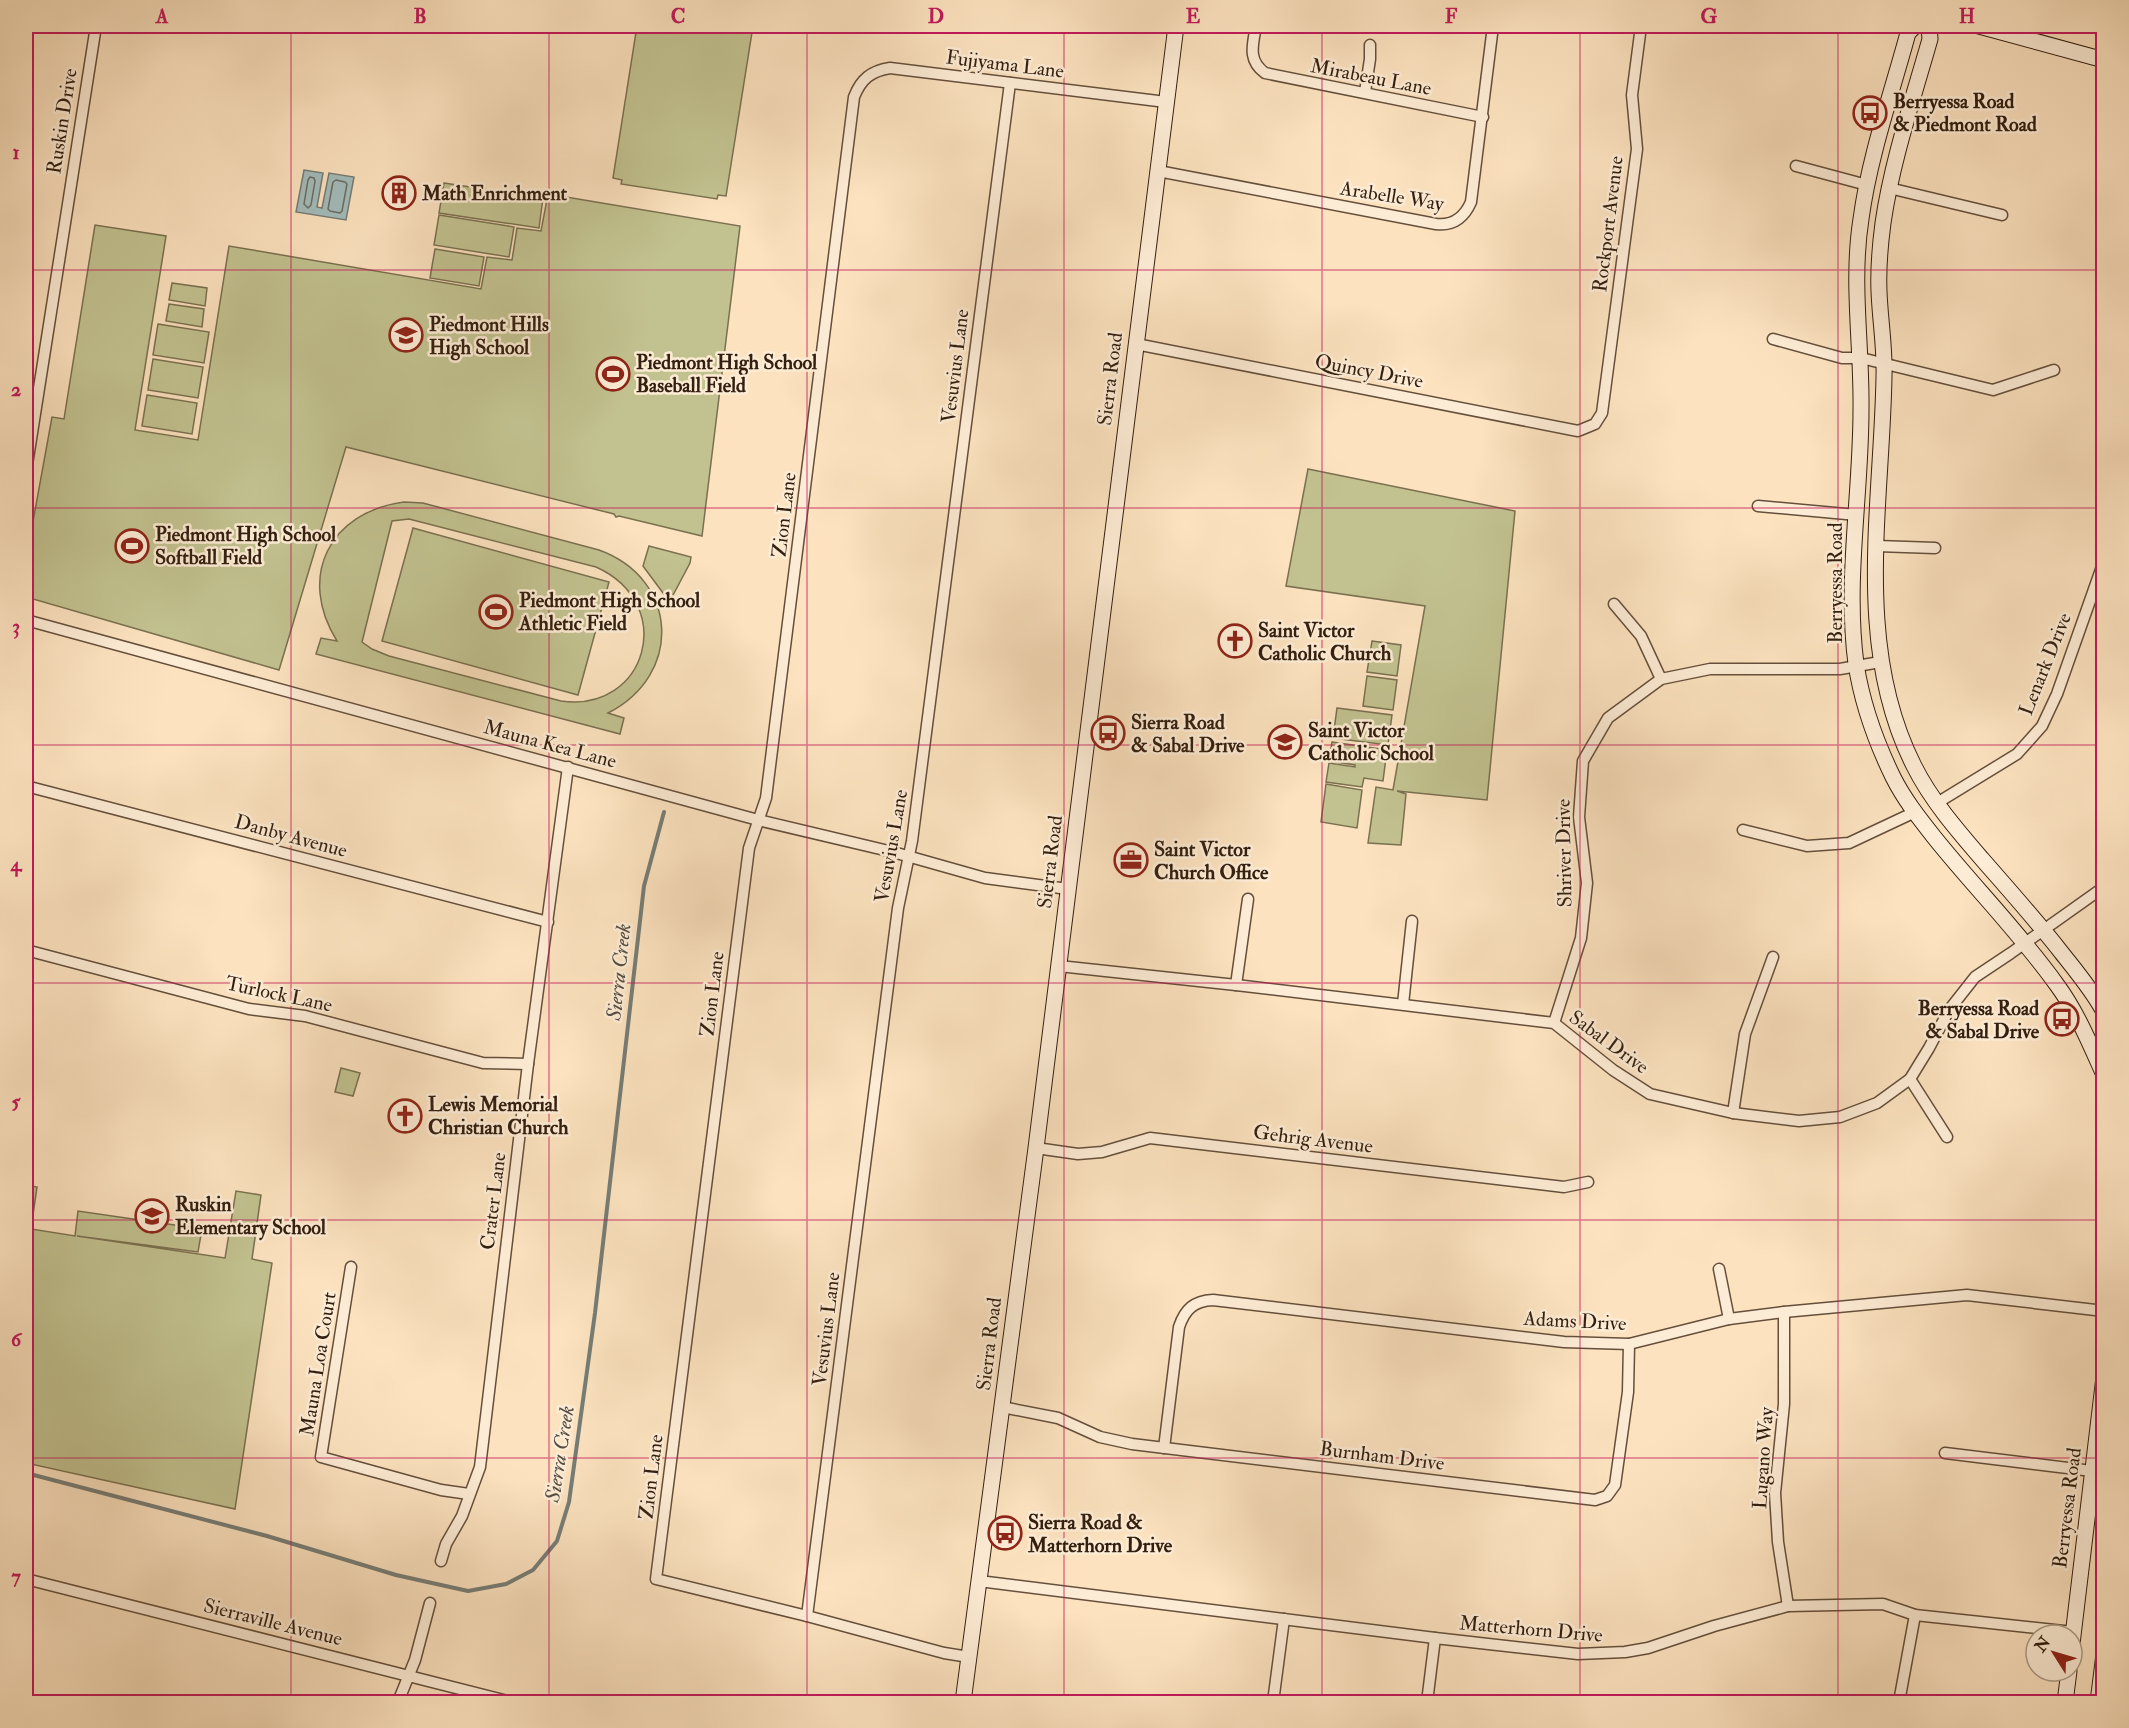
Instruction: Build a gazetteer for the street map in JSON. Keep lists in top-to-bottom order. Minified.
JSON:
{"streets":{"main road":["Sierra Road","Berryessa Road"],"street":["Fujiyama Lane","Mirabeau Lane","Ruskin Drive","Arabelle Way","Rockport Avenue","Vesuvius Lane","Quincy Drive","Zion Lane","Lenark Drive","Mauna Kea Lane","Danby Avenue","Shriver Drive","Turlock Lane","Sabal Drive","Gehrig Avenue","Crater Lane","Adams Drive","Mauna Loa Court","Burnham Drive","Lugano Way","Sierraville Avenue","Matterhorn Drive"]},"crossings":[["Fujiyama Lane","Vesuvius Lane"],["Fujiyama Lane","Sierra Road"],["Fujiyama Lane","Zion Lane"],["Mirabeau Lane","Arabelle Way"],["Arabelle Way","Sierra Road"],["Rockport Avenue","Quincy Drive"],["Vesuvius Lane","Zion Lane"],["Vesuvius Lane","Mauna Kea Lane"],["Quincy Drive","Sierra Road"],["Sierra Road","Zion Lane"],["Sierra Road","Mauna Kea Lane"],["Sierra Road","Sabal Drive"],["Sierra Road","Gehrig Avenue"],["Sierra Road","Burnham Drive"],["Sierra Road","Matterhorn Drive"],["Zion Lane","Mauna Kea Lane"],["Berryessa Road","Lenark Drive"],["Berryessa Road","Shriver Drive"],["Berryessa Road","Sabal Drive"],["Mauna Kea Lane","Crater Lane"],["Danby Avenue","Crater Lane"],["Shriver Drive","Sabal Drive"],["Turlock Lane","Crater Lane"],["Crater Lane","Mauna Loa Court"],["Adams Drive","Burnham Drive"],["Adams Drive","Lugano Way"],["Lugano Way","Matterhorn Drive"]],"water":["Sierra Creek"],"places":{"bus stop":["Berryessa Road & Piedmont Road","Sierra Road & Sabal Drive","Berryessa Road & Sabal Drive","Sierra Road & Matterhorn Drive"],"building":["Math Enrichment"],"school or university":["Piedmont Hills High School","Saint Victor Catholic School","Ruskin Elementary School"],"sports":["Piedmont High School Baseball Field","Piedmont High School Softball Field","Piedmont High School Athletic Field"],"church":["Saint Victor Catholic Church","Lewis Memorial Christian Church"],"office":["Saint Victor Church Office"]},"north":"top left","grid":{"columns":["A","B","C","D","E","F","G","H"],"rows":["1","2","3","4","5","6","7"]}}
